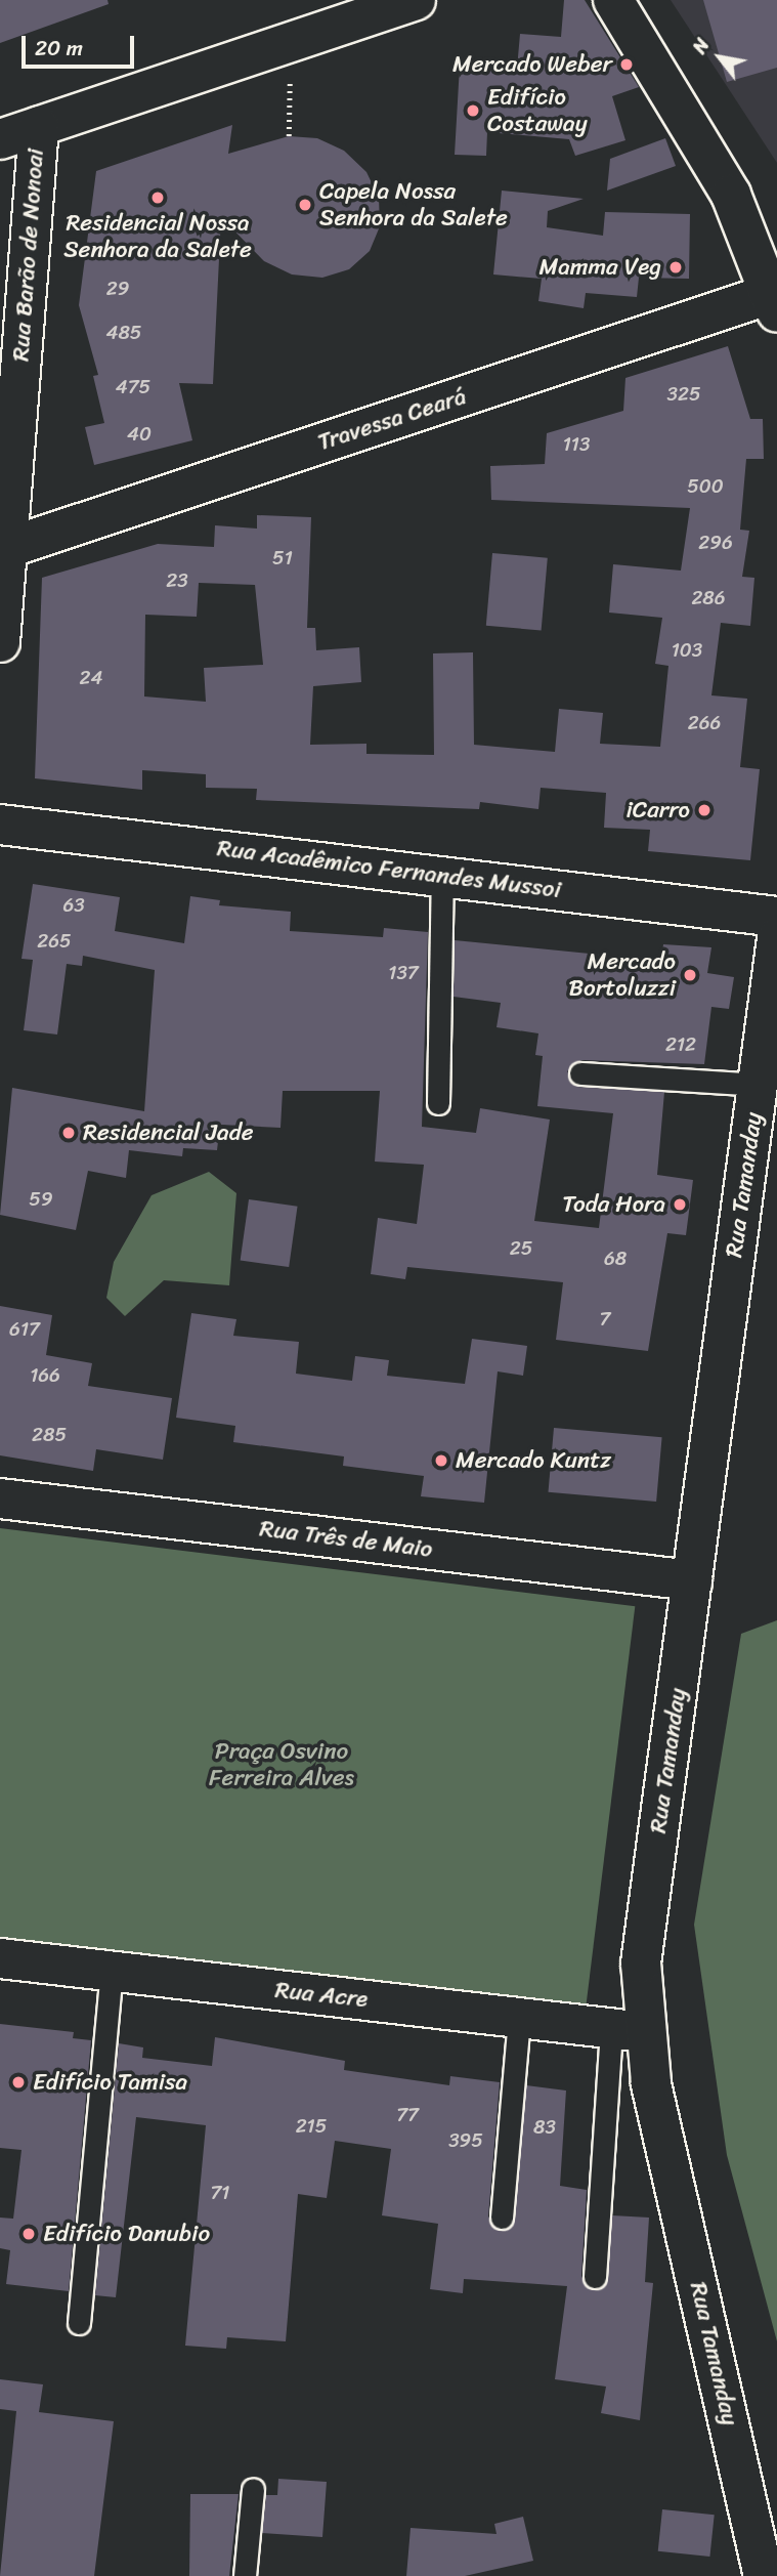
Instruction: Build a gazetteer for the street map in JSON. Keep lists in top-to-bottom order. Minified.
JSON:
{"streets":{"street":["Rua Barão de Nonoai","Travessa Ceará","Rua Acadêmico Fernandes Mussoi","Rua Tamanday","Rua Três de Maio","Rua Acre"]},"crossings":[["Rua Barão de Nonoai","Travessa Ceará"],["Rua Tamanday","Rua Três de Maio"],["Rua Tamanday","Rua Acre"]],"parks":["Praça Osvino Ferreira Alves"],"places":["Mercado Weber","Edifício Costaway","Residencial Nossa Senhora da Salete","Capela Nossa Senhora da Salete","Mamma Veg","iCarro","Mercado Bortoluzzi","Residencial Jade","Toda Hora","Mercado Kuntz","Edifício Tamisa","Edifício Danubio"],"house_numbers":["29","485","475","325","40","113","500","296","51","23","286","103","24","266","63","265","137","212","59","25","68","7","617","166","285","77","215","83","395","71"],"scale_bar":"20 m","north":"top left"}
